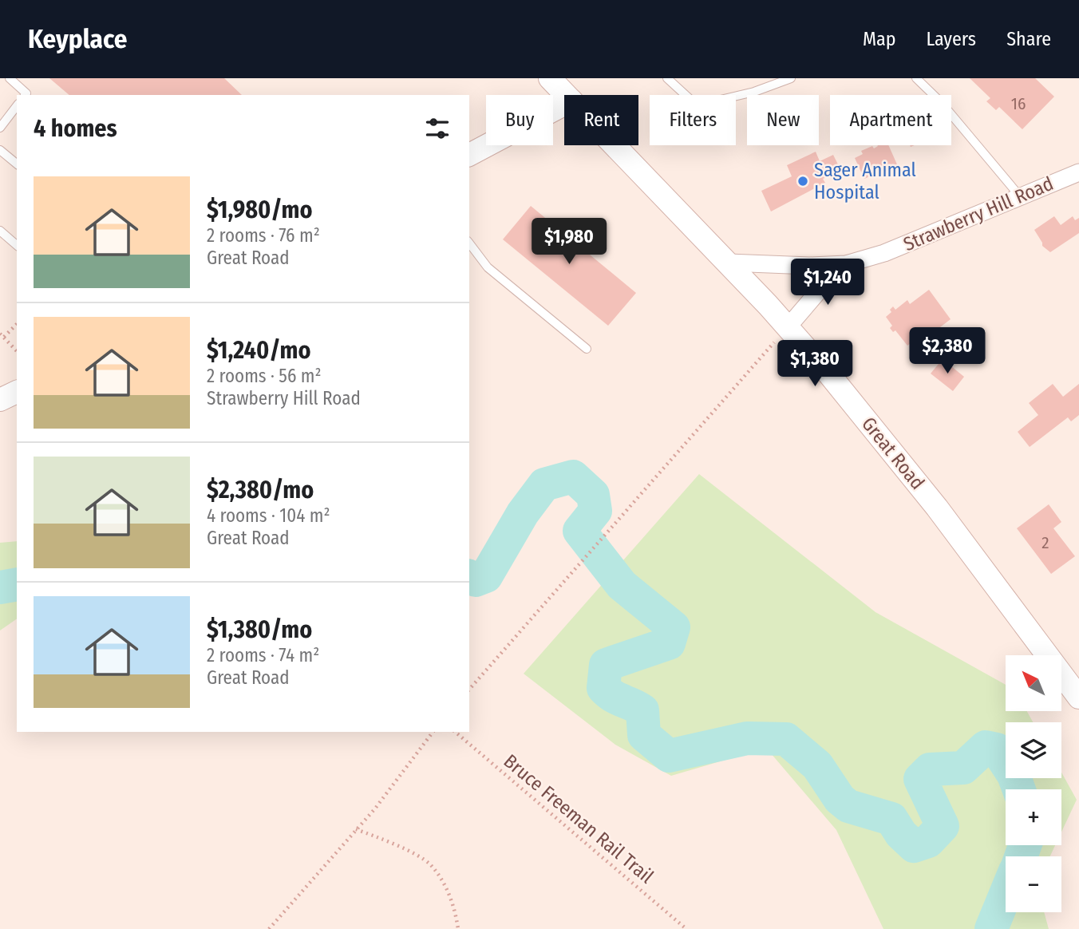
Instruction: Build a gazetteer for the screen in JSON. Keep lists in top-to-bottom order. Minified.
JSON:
{"streets":{"main road":["Great Road"],"street":["Strawberry Hill Road"],"path":["Bruce Freeman Rail Trail"]},"crossings":[["Strawberry Hill Road","Great Road"]],"places":["Sager Animal Hospital"],"house_numbers":["16","2"],"north":"top left","page":{"header":"Keyplace","nav":["Map","Layers","Share"],"chip":["Buy","Rent","Filters","New","Apartment"],"heading":"4 homes","list":[{"name":"$1,980/mo","note":"2 rooms · 76 m² · Great Road"},{"name":"$1,240/mo","note":"2 rooms · 56 m² · Strawberry Hill Road"},{"name":"$2,380/mo","note":"4 rooms · 104 m² · Great Road"},{"name":"$1,380/mo","note":"2 rooms · 74 m² · Great Road"}],"price":["$1,980","$1,240","$2,380","$1,380"],"map_buttons":["+","−"]}}
